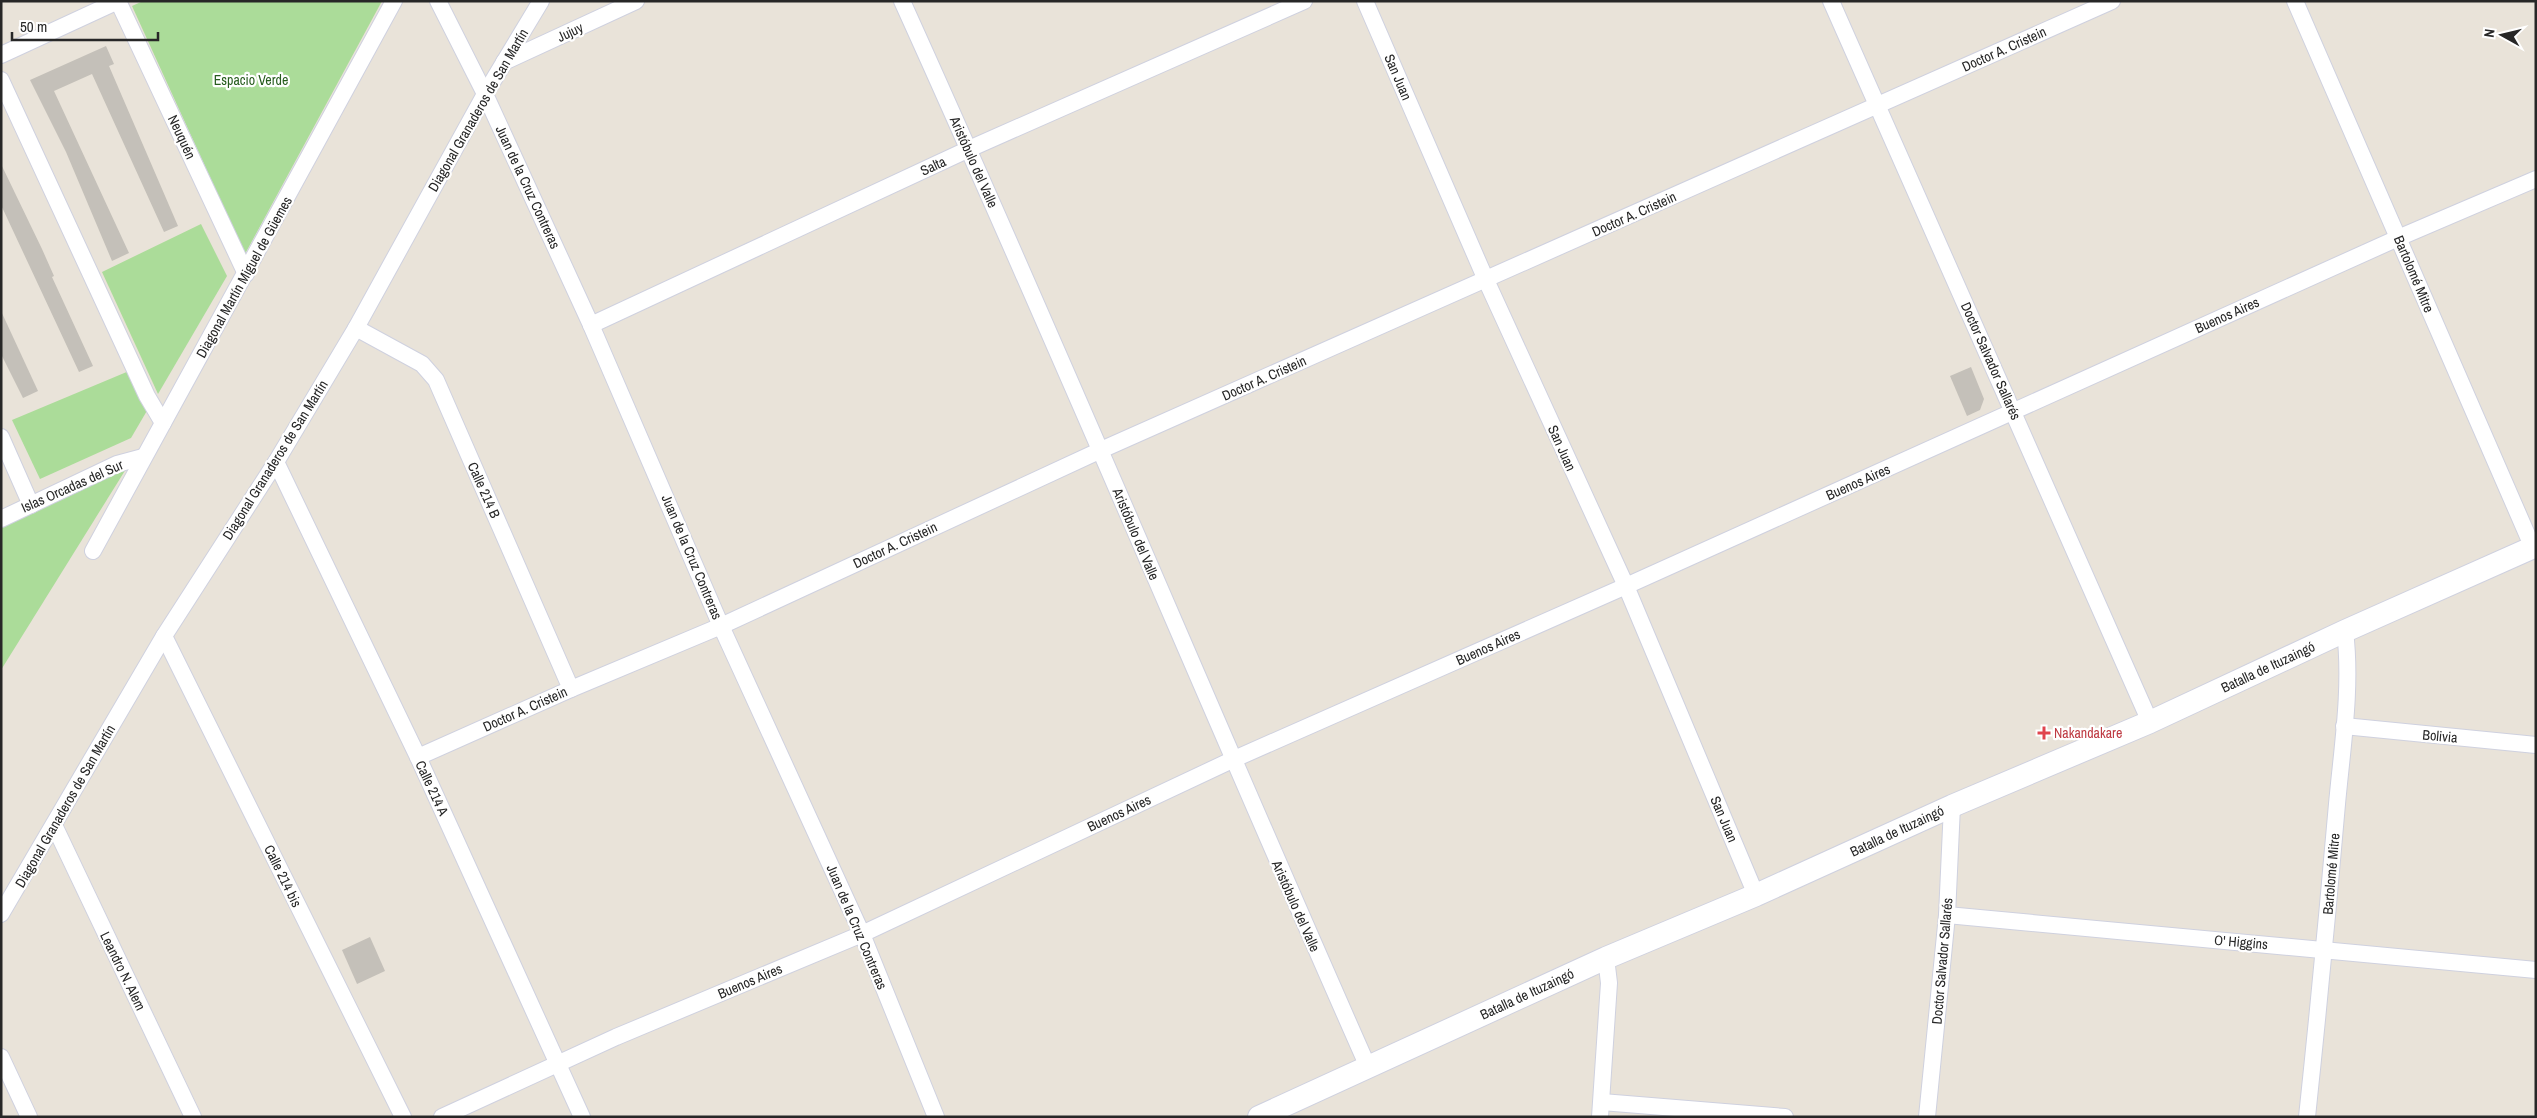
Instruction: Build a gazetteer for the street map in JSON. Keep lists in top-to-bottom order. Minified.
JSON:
{"streets":{"main road":["Batalla de Ituzaingó"],"street":["Jujuy","Doctor A. Cristein","San Juan","Diagonal Granaderos de San Martín","Neuquén","Aristóbulo del Valle","Salta","Juan de la Cruz Contreras","Bartolomé Mitre","Diagonal Martín Miguel de Güemes","Buenos Aires","Doctor Salvador Sallarés","Islas Orcadas del Sur","Calle 214 B","Bolivia","Calle 214 A","Calle 214 bis","O' Higgins","Leandro N. Alem"]},"crossings":[["Jujuy","Diagonal Granaderos de San Martín"],["Doctor A. Cristein","San Juan"],["Doctor A. Cristein","Aristóbulo del Valle"],["Doctor A. Cristein","Juan de la Cruz Contreras"],["Doctor A. Cristein","Doctor Salvador Sallarés"],["Doctor A. Cristein","Calle 214 B"],["Doctor A. Cristein","Calle 214 A"],["San Juan","Buenos Aires"],["San Juan","Batalla de Ituzaingó"],["Diagonal Granaderos de San Martín","Juan de la Cruz Contreras"],["Diagonal Granaderos de San Martín","Calle 214 B"],["Diagonal Granaderos de San Martín","Calle 214 A"],["Diagonal Granaderos de San Martín","Calle 214 bis"],["Diagonal Granaderos de San Martín","Leandro N. Alem"],["Neuquén","Diagonal Martín Miguel de Güemes"],["Aristóbulo del Valle","Salta"],["Aristóbulo del Valle","Buenos Aires"],["Aristóbulo del Valle","Batalla de Ituzaingó"],["Salta","Juan de la Cruz Contreras"],["Juan de la Cruz Contreras","Buenos Aires"],["Bartolomé Mitre","Buenos Aires"],["Bartolomé Mitre","Batalla de Ituzaingó"],["Bartolomé Mitre","Bolivia"],["Bartolomé Mitre","O' Higgins"],["Diagonal Martín Miguel de Güemes","Islas Orcadas del Sur"],["Buenos Aires","Doctor Salvador Sallarés"],["Buenos Aires","Calle 214 A"],["Doctor Salvador Sallarés","Batalla de Ituzaingó"],["Doctor Salvador Sallarés","O' Higgins"]],"parks":["Espacio Verde"],"places":{"health":["Nakandakare"]},"scale_bar":"50 m","north":"left"}
